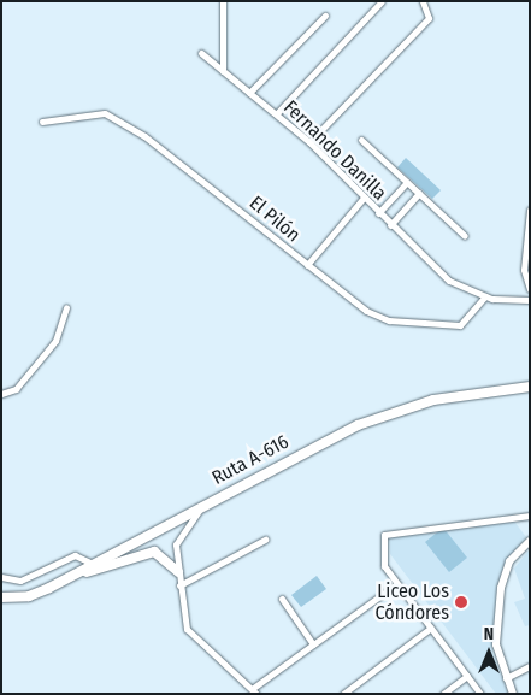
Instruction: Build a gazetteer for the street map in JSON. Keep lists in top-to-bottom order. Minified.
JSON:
{"streets":{"main road":["Ruta A-616"],"street":["Fernando Danilla","El Pilón"]},"crossings":[["Fernando Danilla","El Pilón"]],"places":["Liceo Los Cóndores"],"north":"top"}
